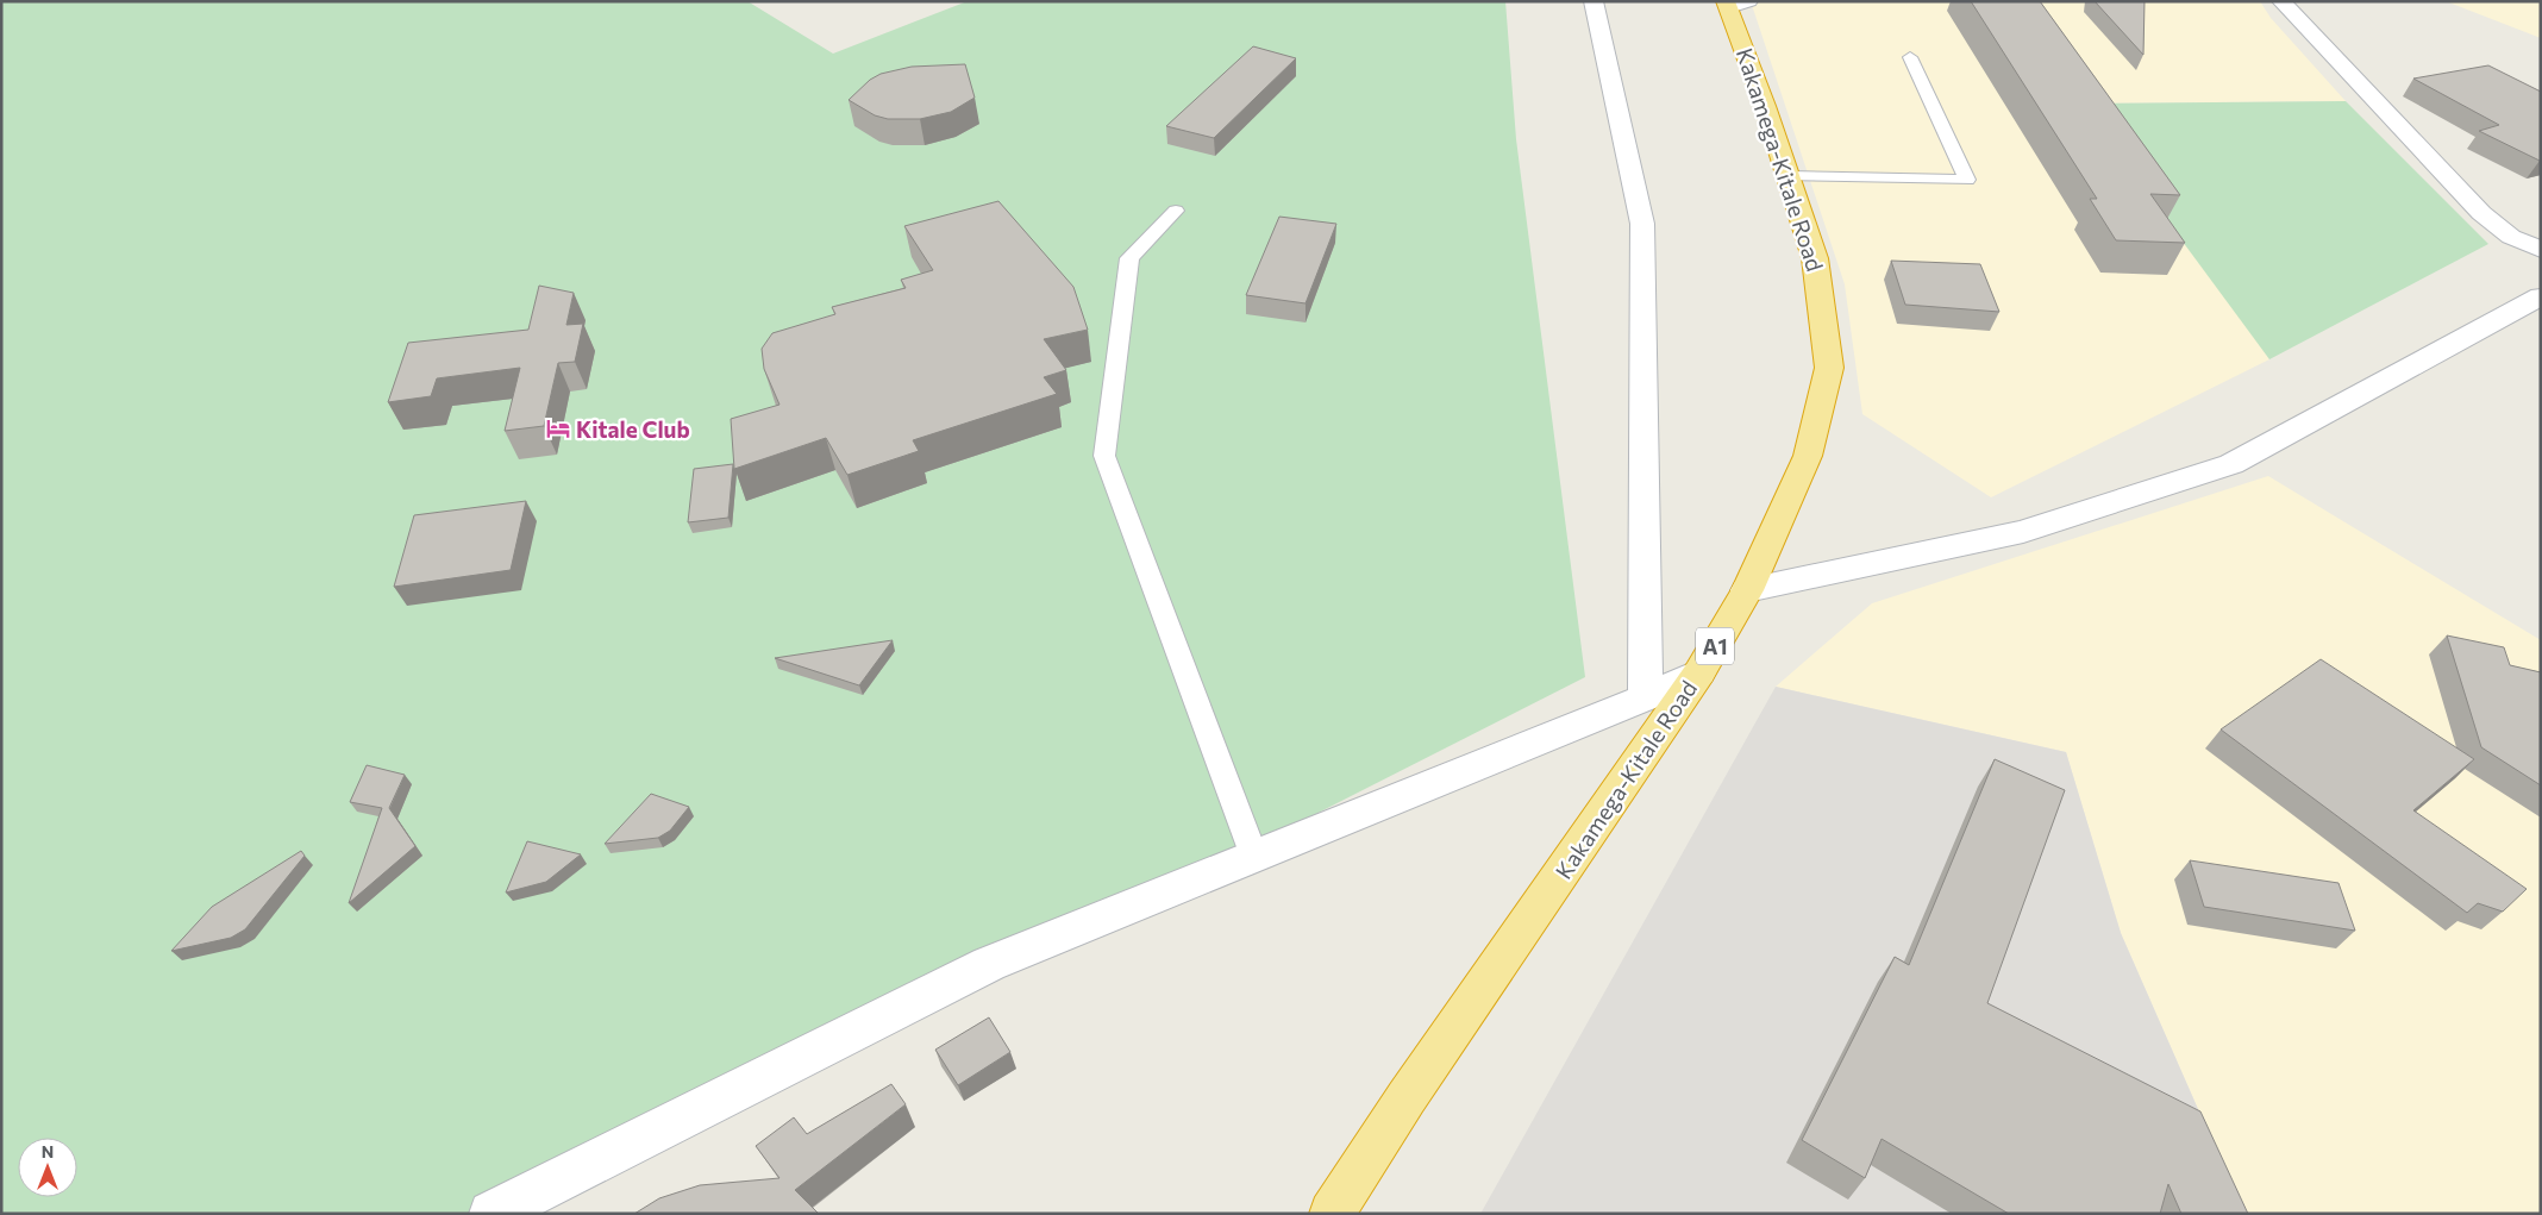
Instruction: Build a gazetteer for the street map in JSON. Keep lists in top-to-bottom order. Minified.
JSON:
{"streets":{"highway":["Kakamega-Kitale Road","A1"]},"places":{"hotel":["Kitale Club"]},"north":"top"}
